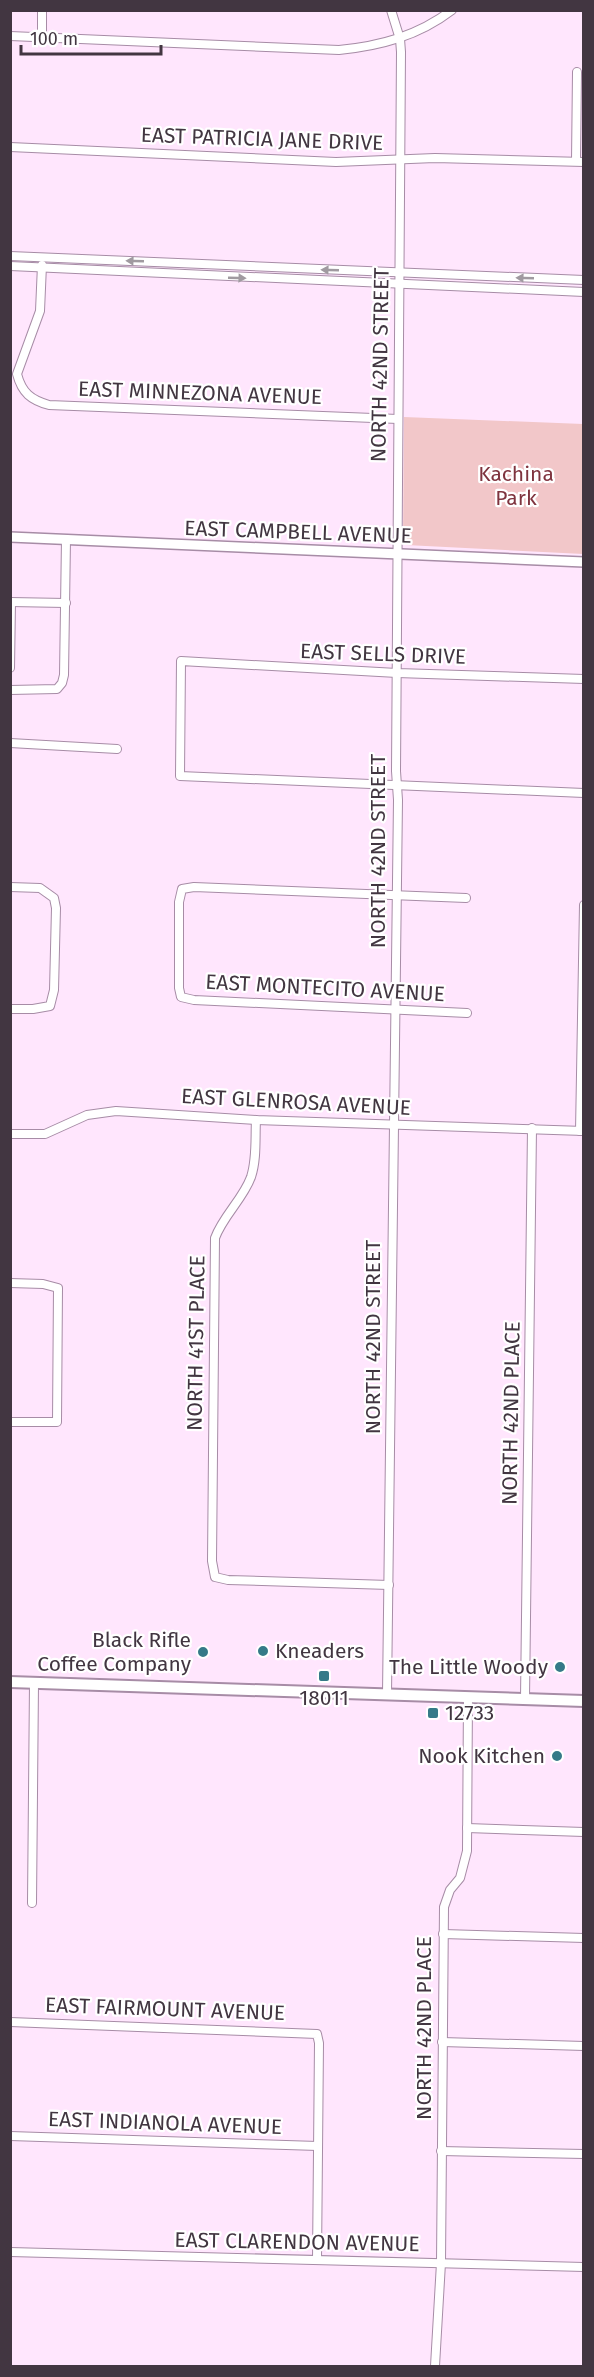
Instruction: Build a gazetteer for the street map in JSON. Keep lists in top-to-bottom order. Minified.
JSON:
{"streets":{"street":["EAST PATRICIA JANE DRIVE","NORTH 42ND STREET","EAST MINNEZONA AVENUE","EAST CAMPBELL AVENUE","EAST SELLS DRIVE","EAST MONTECITO AVENUE","EAST GLENROSA AVENUE","NORTH 41ST PLACE","NORTH 42ND PLACE","EAST FAIRMOUNT AVENUE","EAST INDIANOLA AVENUE","EAST CLARENDON AVENUE"]},"crossings":[["EAST PATRICIA JANE DRIVE","NORTH 42ND STREET"],["NORTH 42ND STREET","EAST MINNEZONA AVENUE"],["NORTH 42ND STREET","EAST CAMPBELL AVENUE"],["NORTH 42ND STREET","EAST SELLS DRIVE"],["NORTH 42ND STREET","EAST MONTECITO AVENUE"],["NORTH 42ND STREET","EAST GLENROSA AVENUE"],["NORTH 42ND STREET","NORTH 41ST PLACE"],["EAST GLENROSA AVENUE","NORTH 41ST PLACE"],["EAST GLENROSA AVENUE","NORTH 42ND PLACE"],["NORTH 42ND PLACE","EAST CLARENDON AVENUE"],["EAST FAIRMOUNT AVENUE","EAST INDIANOLA AVENUE"]],"parks":["Kachina Park"],"places":{"other":["Kneaders","Black Rifle Coffee Company","The Little Woody","Nook Kitchen"],"transit":["18011","12733"]},"scale_bar":"100 m"}
